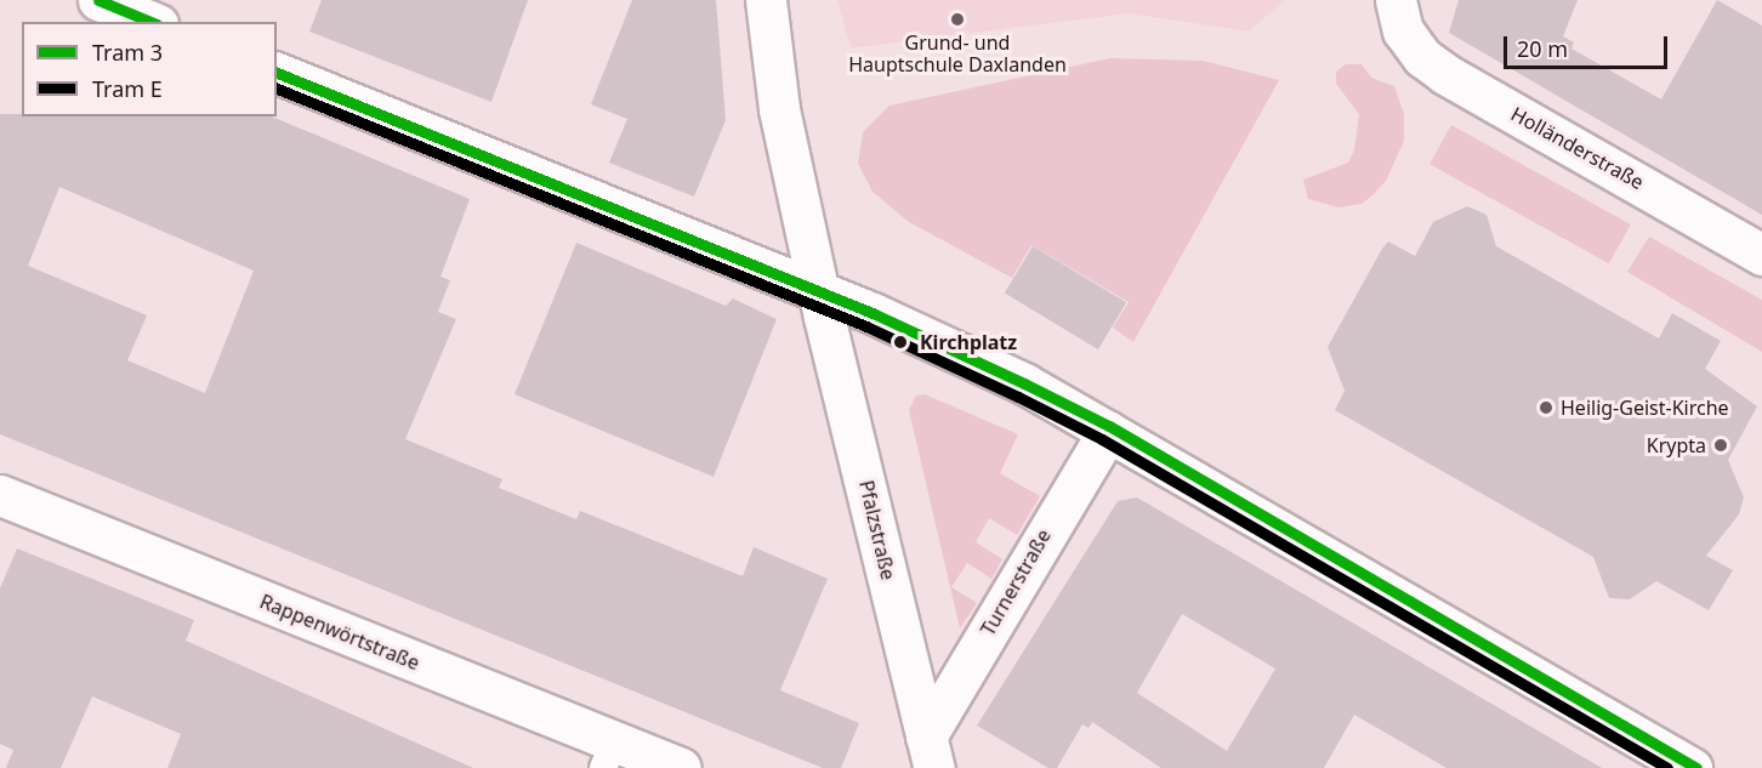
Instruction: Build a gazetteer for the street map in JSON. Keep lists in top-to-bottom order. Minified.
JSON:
{"streets":{"street":["Holländerstraße","Pfalzstraße","Turnerstraße","Rappenwörtstraße"]},"crossings":[["Pfalzstraße","Turnerstraße"]],"places":["Grund- und Hauptschule Daxlanden","Kirchplatz","Heilig-Geist-Kirche","Krypta"],"lines":["tram line 3","tram line E"],"legend":["Tram 3","Tram E"],"scale_bar":"20 m"}
